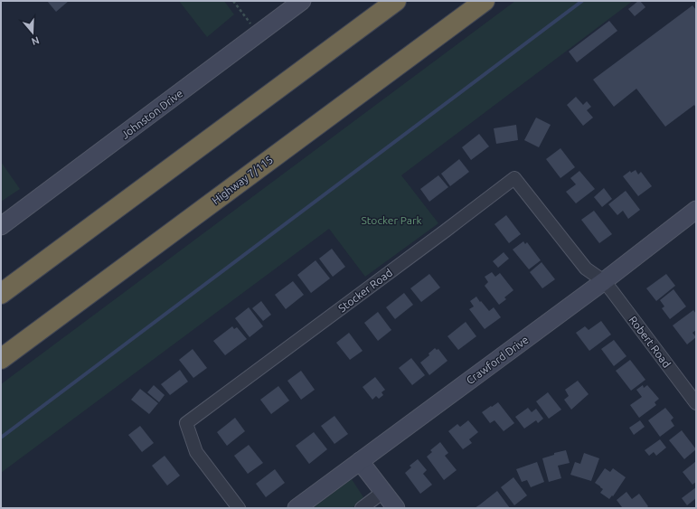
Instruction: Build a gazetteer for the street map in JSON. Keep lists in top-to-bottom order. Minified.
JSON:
{"streets":{"highway":["Highway 7/115"],"street":["Johnston Drive","Stocker Road","Robert Road","Crawford Drive"]},"crossings":[["Stocker Road","Robert Road"],["Stocker Road","Crawford Drive"],["Robert Road","Crawford Drive"]],"parks":["Stocker Park"],"north":"bottom"}
